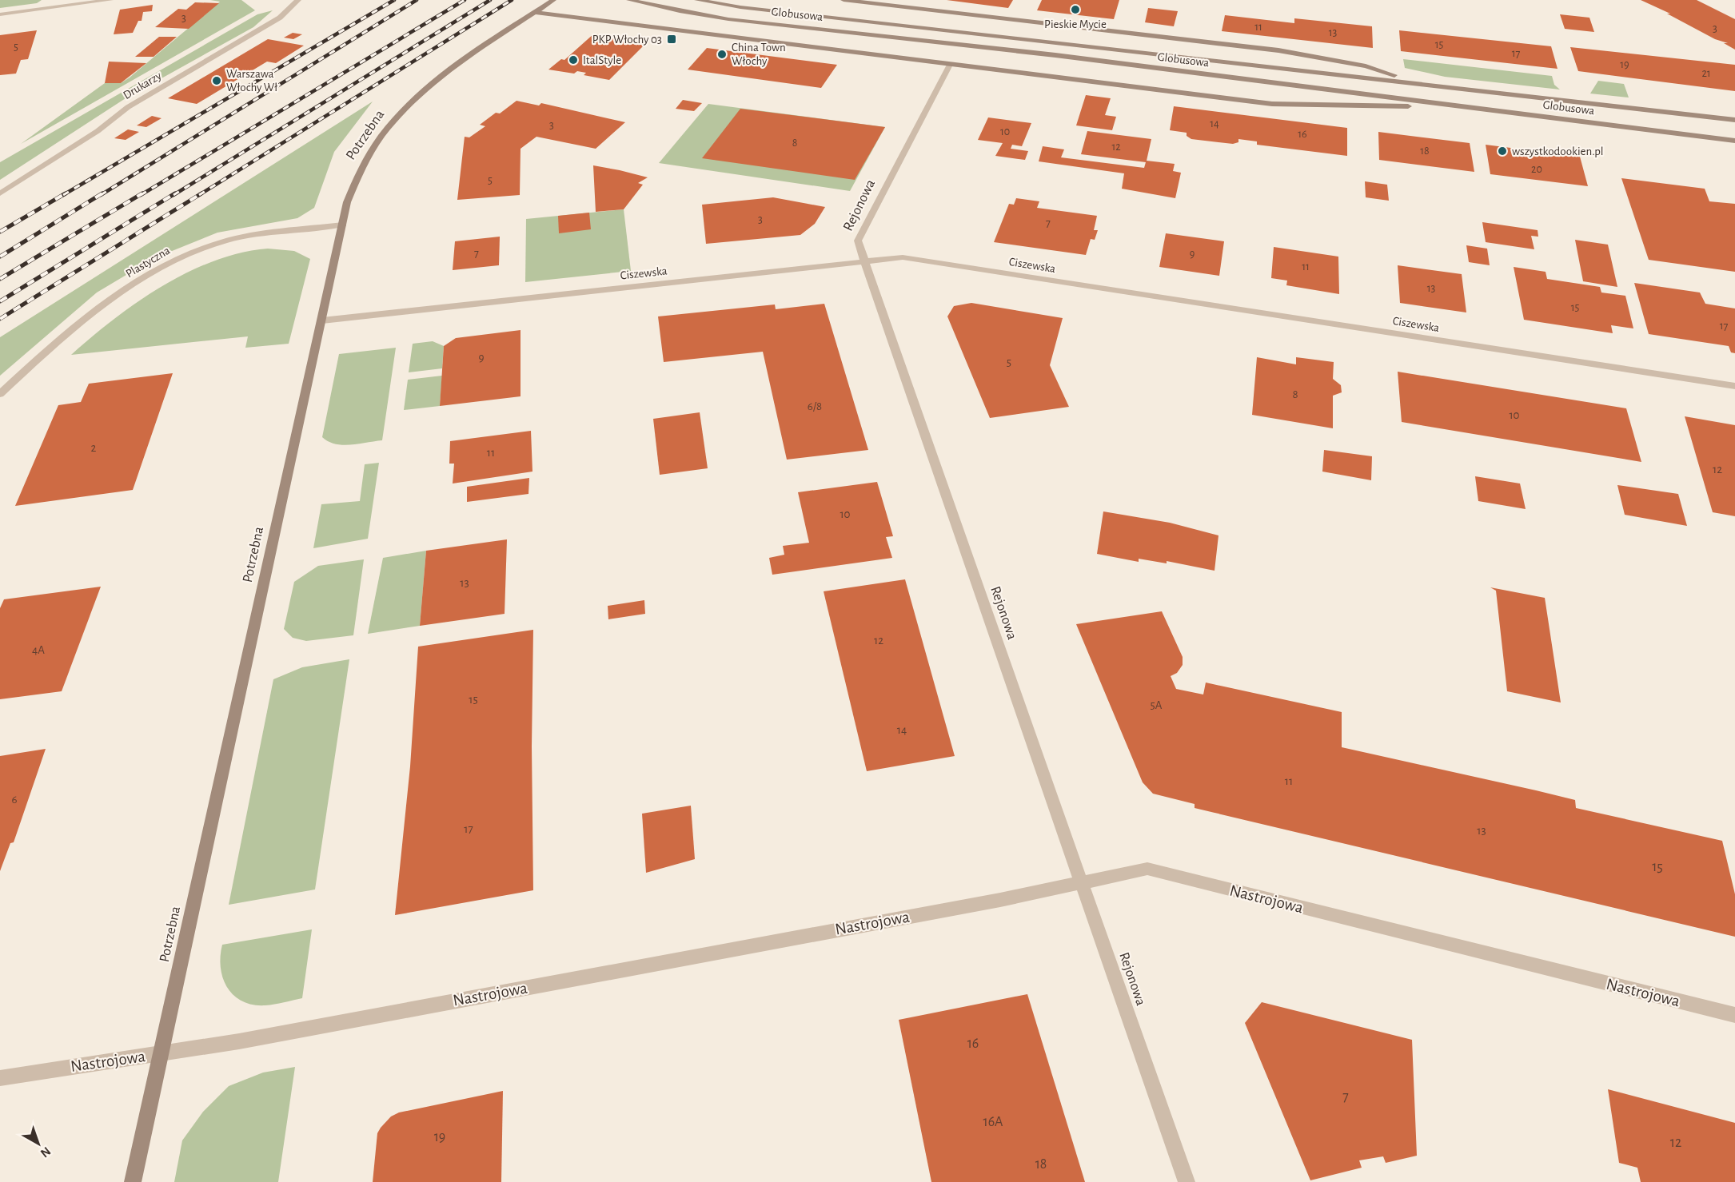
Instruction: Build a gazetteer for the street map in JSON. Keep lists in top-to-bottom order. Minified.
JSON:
{"streets":{"street":["Globusowa","Drukarzy","Potrzebna","Rejonowa","Plastyczna","Ciszewska","Nastrojowa"]},"crossings":[["Potrzebna","Plastyczna"],["Potrzebna","Ciszewska"],["Potrzebna","Nastrojowa"],["Rejonowa","Ciszewska"],["Rejonowa","Nastrojowa"]],"places":{"other":["Pieskie Mycie","China Town Włochy","ItalStyle","Warszawa Włochy Wł","wszystkodookien.pl"],"transit":["PKP Włochy 03"]},"house_numbers":["3","11","3","13","15","5","17","19","21","14","3","10","16","8","12","18","20","5","3","7","7","9","11","13","15","17","9","5","8","6/8","10","2","11","12","10","13","12","4A","15","5A","14","11","6","17","13","15","16","7","16A","19","12","18"],"north":"bottom right"}
